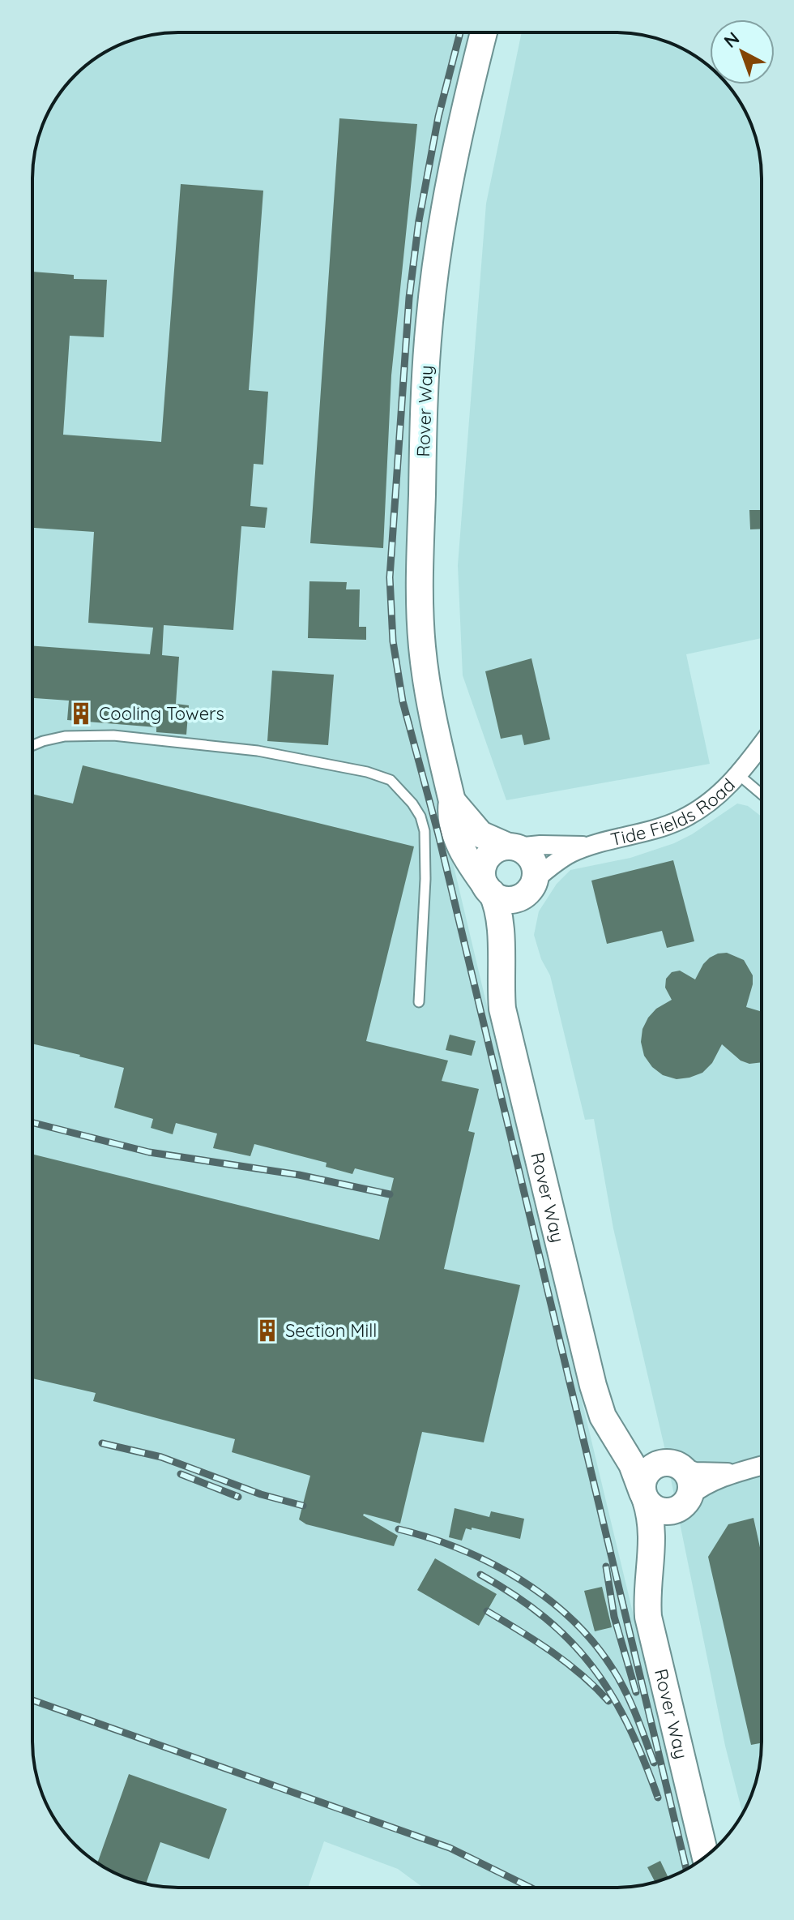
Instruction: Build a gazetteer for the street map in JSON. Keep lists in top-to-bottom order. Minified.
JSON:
{"streets":{"street":["Rover Way","Tide Fields Road"]},"crossings":[["Rover Way","Tide Fields Road"]],"places":{"building":["Cooling Towers","Section Mill"]},"north":"top left"}
